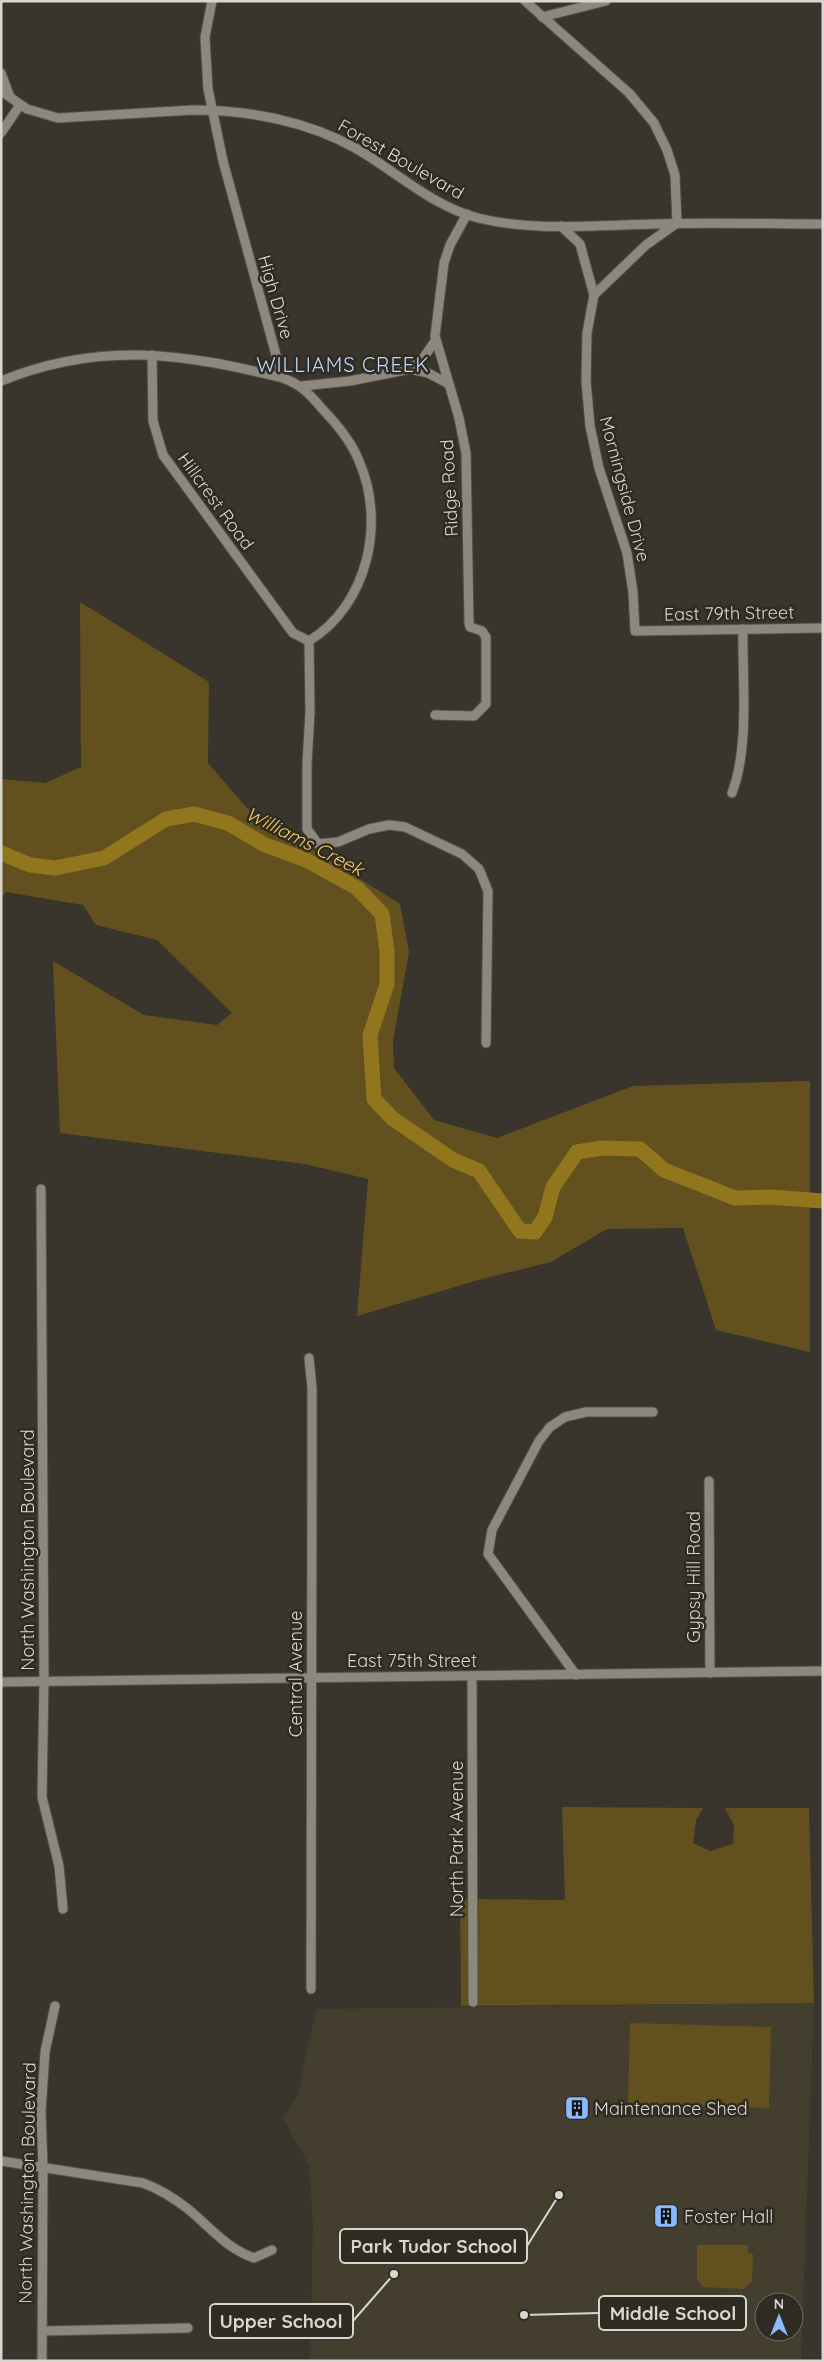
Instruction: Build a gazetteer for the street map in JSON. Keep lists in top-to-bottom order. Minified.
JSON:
{"streets":{"street":["Forest Boulevard","High Drive","Ridge Road","Morningside Drive","Hillcrest Road","East 79th Street","North Washington Boulevard","Gypsy Hill Road","East 75th Street","Central Avenue","North Park Avenue"]},"crossings":[["Forest Boulevard","High Drive"],["Forest Boulevard","Ridge Road"],["Forest Boulevard","Morningside Drive"],["Morningside Drive","East 79th Street"],["North Washington Boulevard","East 75th Street"],["Gypsy Hill Road","East 75th Street"],["East 75th Street","Central Avenue"],["East 75th Street","North Park Avenue"]],"districts":["WILLIAMS CREEK"],"water":["Williams Creek"],"places":{"building":["Maintenance Shed","Foster Hall"],"other":["Park Tudor School","Upper School","Middle School"]},"north":"top"}
